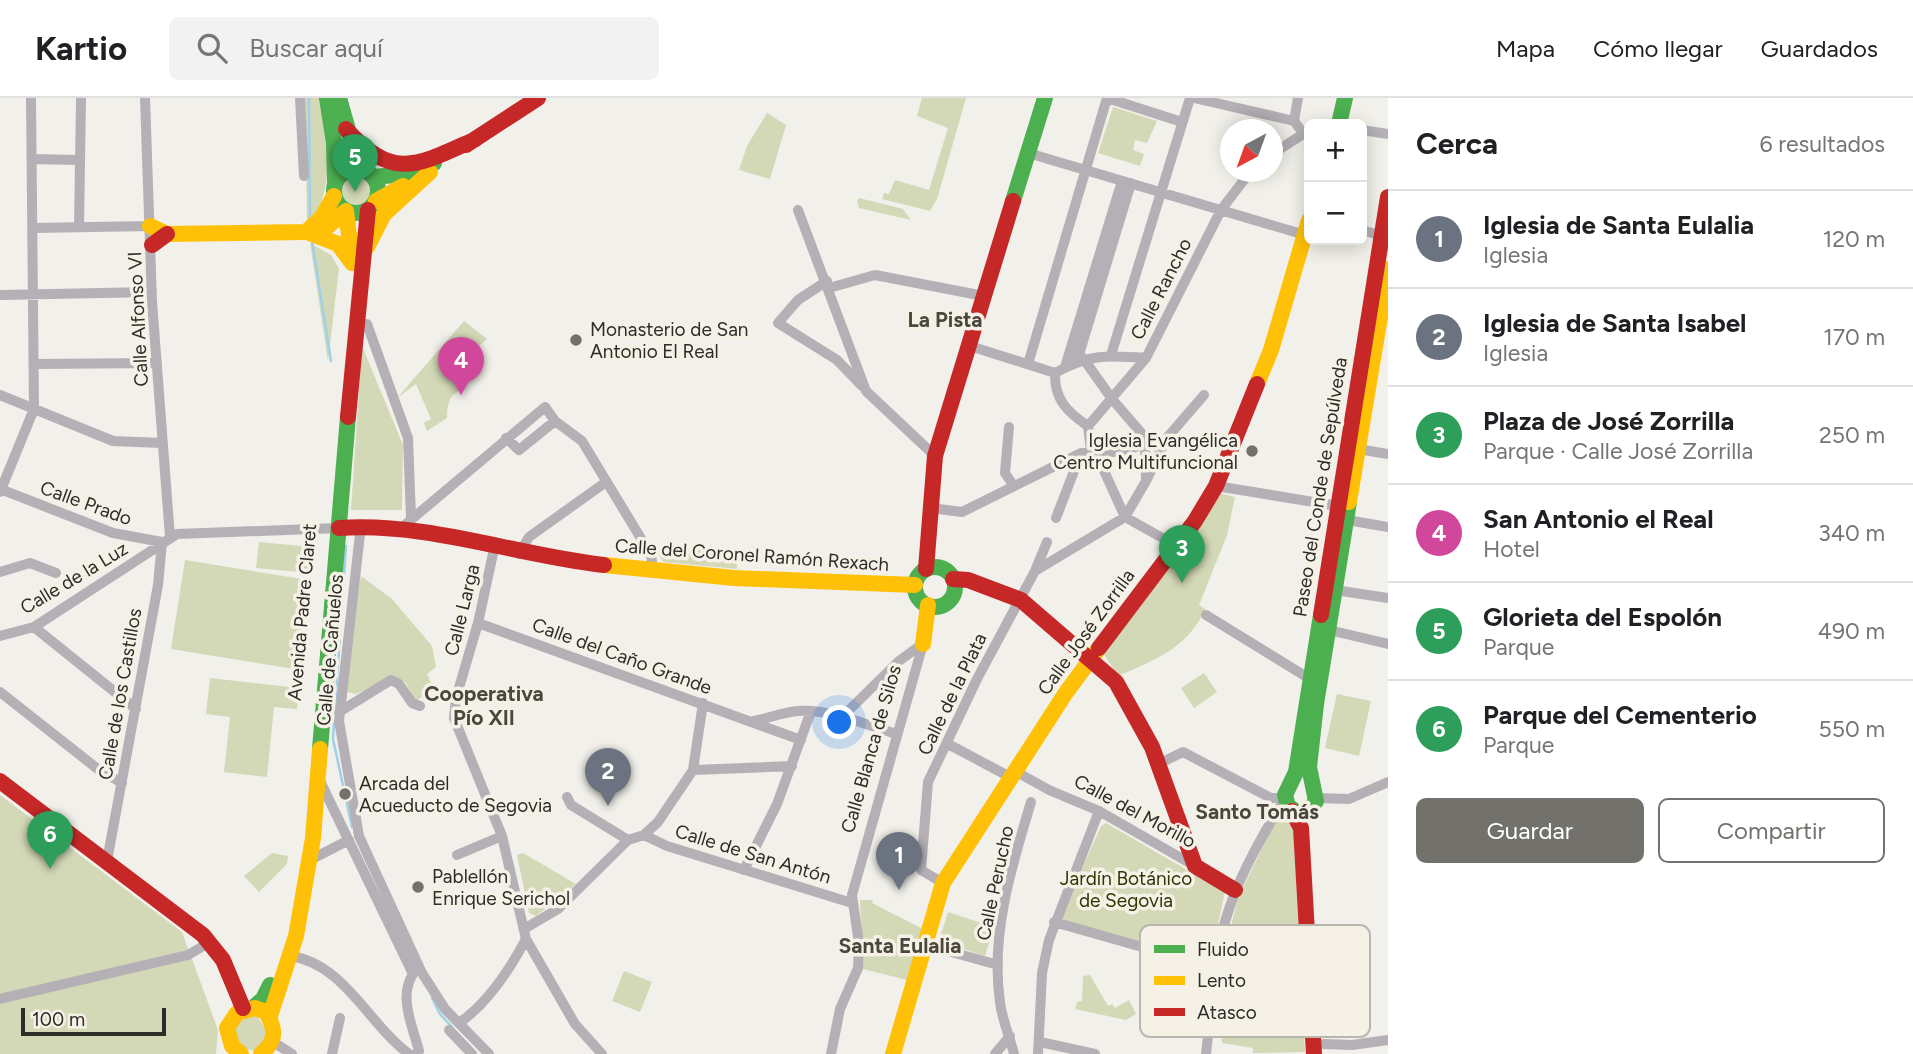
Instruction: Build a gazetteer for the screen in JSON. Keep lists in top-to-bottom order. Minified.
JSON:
{"streets":{"main road":["Paseo del Conde de Sepúlveda","Calle del Coronel Ramón Rexach","Avenida Padre Claret","Calle José Zorrilla","Calle Blanca de Silos","Calle del Morillo"],"street":["Calle Rancho","Calle Alfonso VI","Calle Prado","Calle de la Luz","Calle Larga","Calle de Cañuelos","Calle del Caño Grande","Calle de los Castillos","Calle de la Plata","Calle de San Antón","Calle Perucho"]},"crossings":[["Calle Alfonso VI","Calle Prado"],["Calle Alfonso VI","Calle de la Luz"],["Calle Alfonso VI","Calle de los Castillos"],["Calle Prado","Calle del Coronel Ramón Rexach"],["Calle Prado","Calle de la Luz"],["Calle Prado","Avenida Padre Claret"],["Calle Prado","Calle de los Castillos"],["Calle del Coronel Ramón Rexach","Calle Larga"],["Calle del Coronel Ramón Rexach","Avenida Padre Claret"],["Calle del Coronel Ramón Rexach","Calle de Cañuelos"],["Calle del Coronel Ramón Rexach","Calle Blanca de Silos"],["Calle de la Luz","Calle de los Castillos"],["Calle Larga","Calle del Caño Grande"],["Calle José Zorrilla","Calle de la Plata"],["Calle José Zorrilla","Calle del Morillo"],["Calle de la Plata","Calle del Morillo"],["Calle Blanca de Silos","Calle de San Antón"]],"districts":["La Pista","Cooperativa Pío XII","Santo Tomás","Santa Eulalia"],"parks":["Jardín Botánico de Segovia"],"places":["Monasterio de San Antonio El Real","Iglesia Evangélica Centro Multifuncional","Arcada del Acueducto de Segovia","Pablellón Enrique Serichol"],"legend":["Fluido","Lento","Atasco"],"scale_bar":"100 m","north":"bottom left","page":{"header":"Kartio","search":"Buscar aquí","nav":["Mapa","Cómo llegar","Guardados"],"heading":["Cerca","6 resultados"],"map_buttons":["+","−"],"pins":["5","4","3","2","6","1"],"list":[{"mark":"1","name":"Iglesia de Santa Eulalia","note":"Iglesia","value":"120 m"},{"mark":"2","name":"Iglesia de Santa Isabel","note":"Iglesia","value":"170 m"},{"mark":"3","name":"Plaza de José Zorrilla","note":"Parque · Calle José Zorrilla","value":"250 m"},{"mark":"4","name":"San Antonio el Real","note":"Hotel","value":"340 m"},{"mark":"5","name":"Glorieta del Espolón","note":"Parque","value":"490 m"},{"mark":"6","name":"Parque del Cementerio","note":"Parque","value":"550 m"}],"buttons":["Guardar","Compartir"],"scale":"100 m"}}
